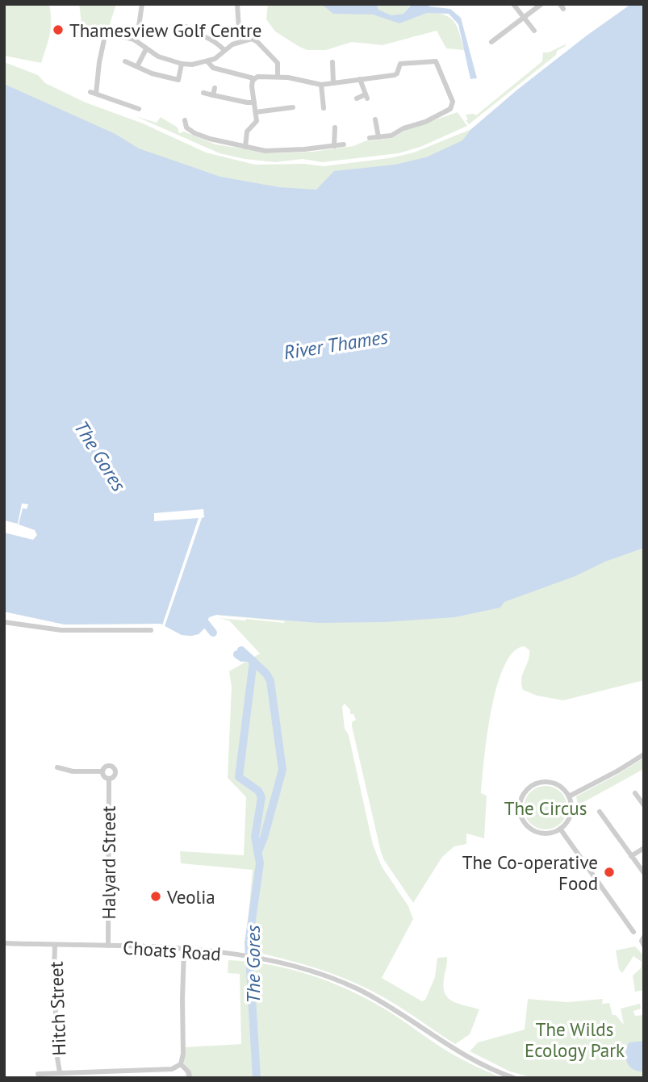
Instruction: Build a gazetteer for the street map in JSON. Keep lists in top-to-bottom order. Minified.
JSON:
{"streets":{"street":["Halyard Street","Choats Road","Hitch Street"]},"crossings":[["Halyard Street","Choats Road"],["Choats Road","Hitch Street"]],"water":["River Thames","The Gores"],"parks":["The Circus","The Wilds Ecology Park"],"places":["Thamesview Golf Centre","The Co-operative Food","Veolia"]}
